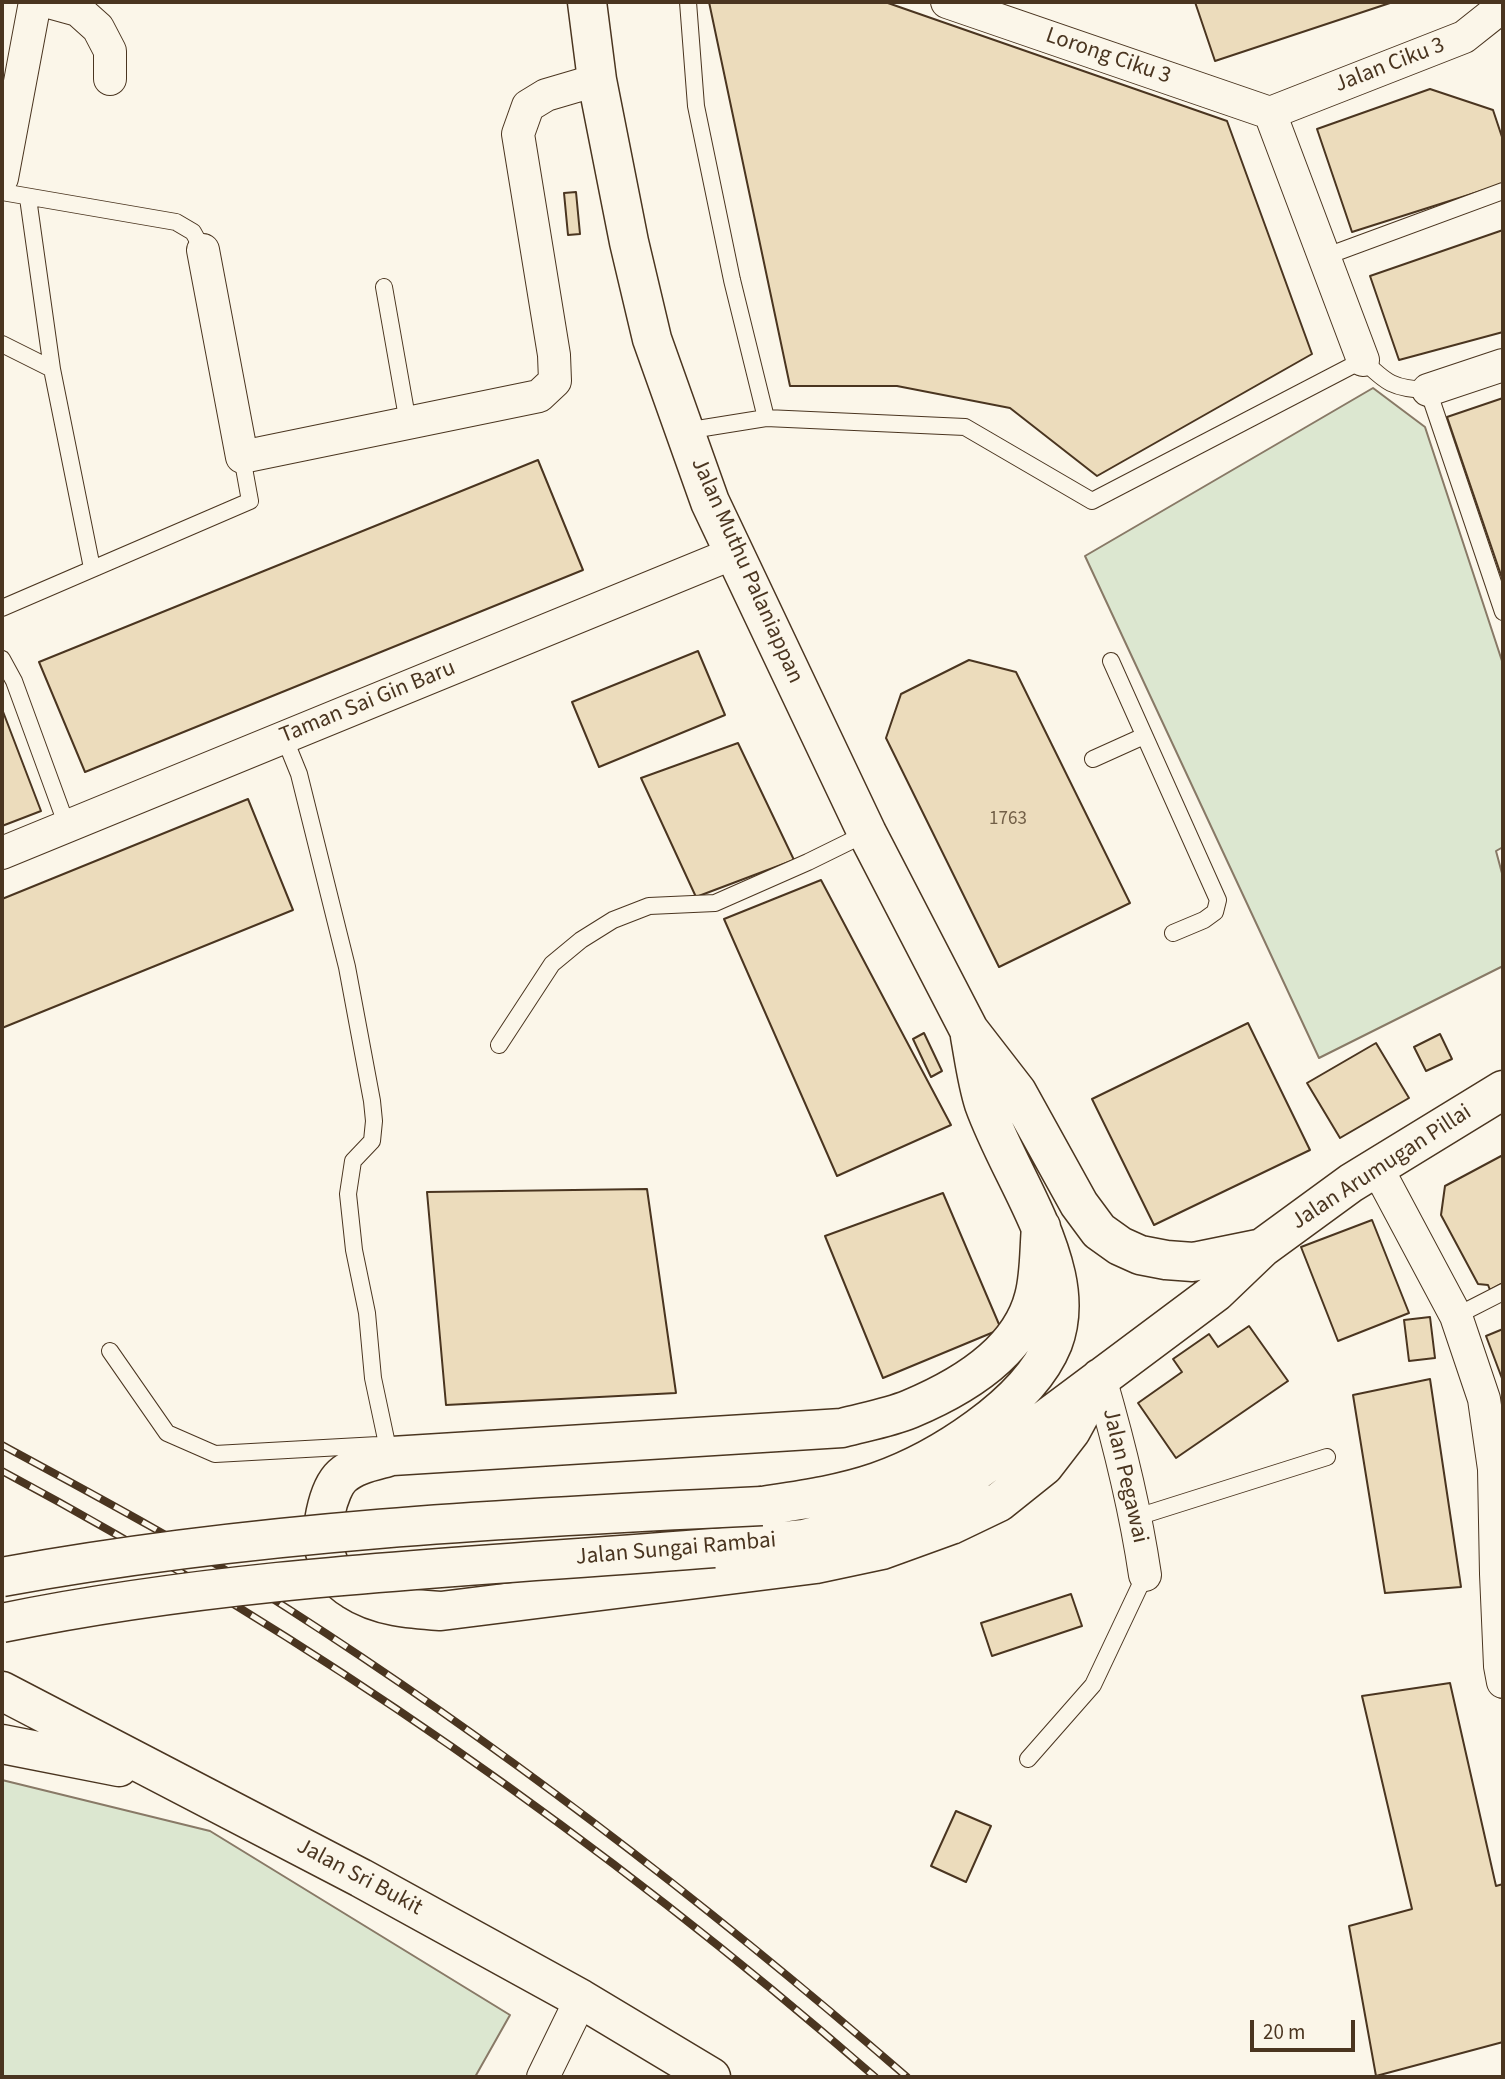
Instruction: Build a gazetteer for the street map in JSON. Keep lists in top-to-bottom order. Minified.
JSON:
{"streets":{"main road":["Jalan Muthu Palaniappan","Jalan Arumugan Pillai","Jalan Sungai Rambai","Jalan Sri Bukit"],"street":["Lorong Ciku 3","Jalan Ciku 3","Taman Sai Gin Baru","Jalan Pegawai"]},"crossings":[["Lorong Ciku 3","Jalan Ciku 3"],["Jalan Muthu Palaniappan","Taman Sai Gin Baru"],["Jalan Muthu Palaniappan","Jalan Arumugan Pillai"],["Jalan Muthu Palaniappan","Jalan Sungai Rambai"],["Jalan Arumugan Pillai","Jalan Sungai Rambai"],["Jalan Pegawai","Jalan Sungai Rambai"]],"house_numbers":["1763"],"scale_bar":"20 m"}
